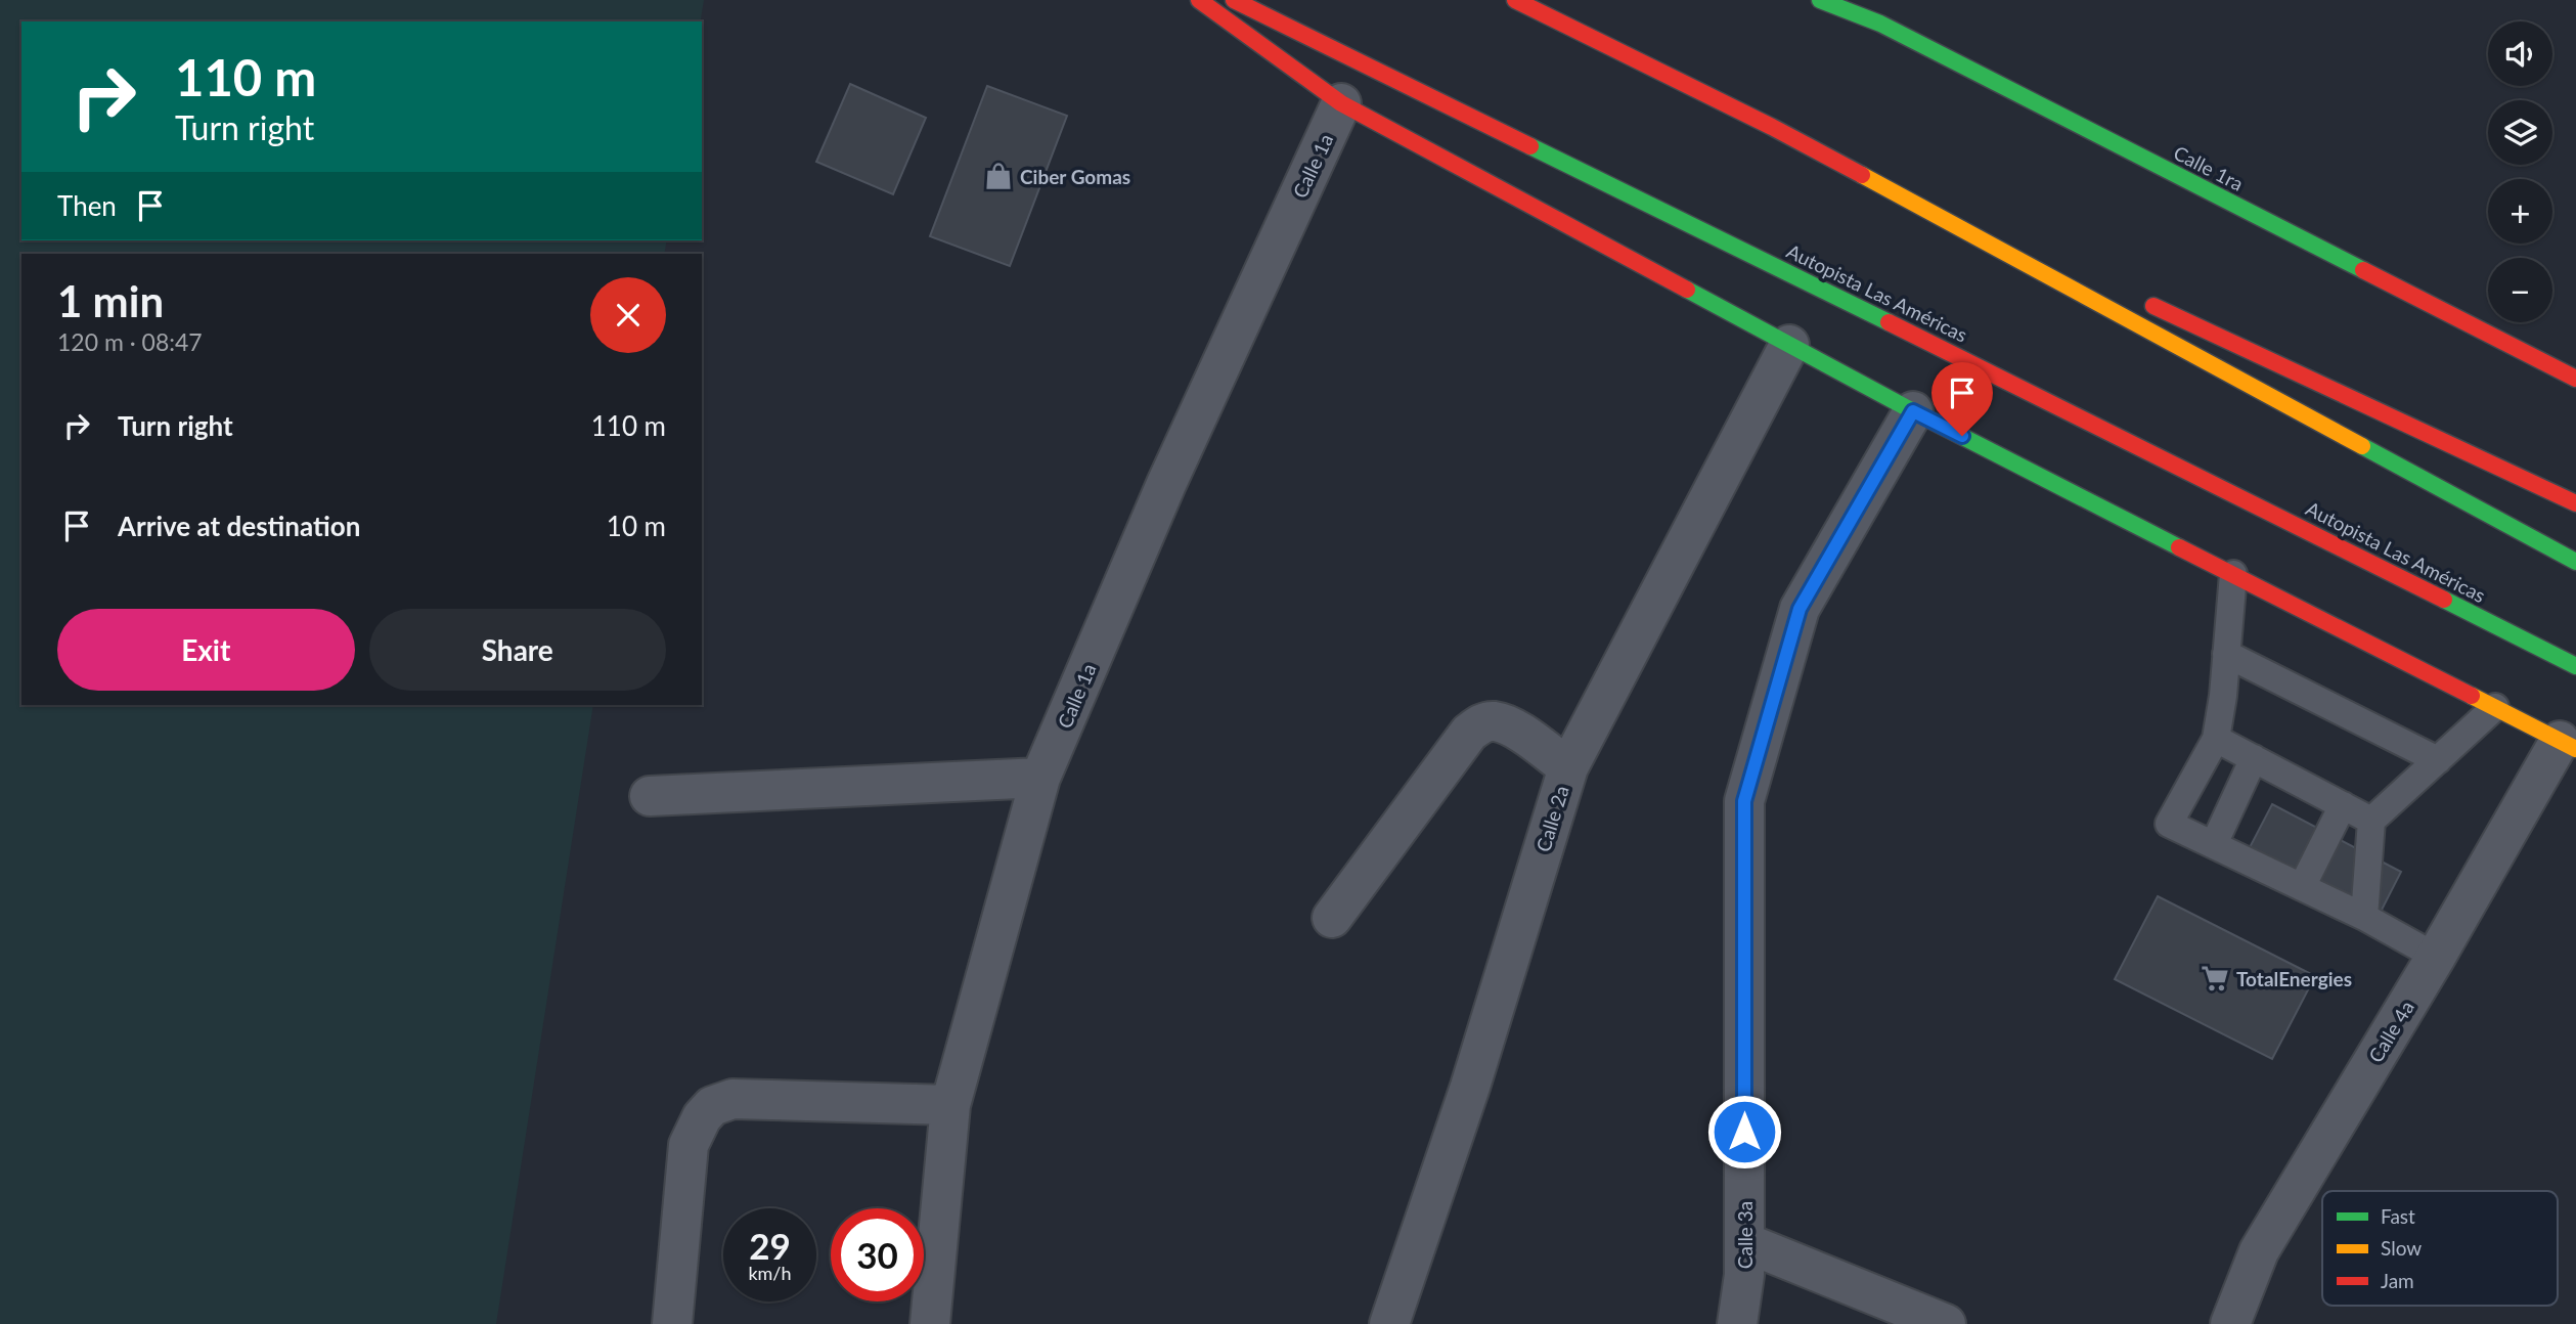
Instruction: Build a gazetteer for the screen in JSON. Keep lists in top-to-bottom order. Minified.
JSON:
{"streets":{"main road":["Calle 1ra","Autopista Las Américas"],"street":["Calle 1a","Calle 2a","Calle 4a","Calle 3a"]},"places":{"shop":["Ciber Gomas"],"supermarket":["TotalEnergies"]},"legend":["Fast","Slow","Jam"],"page":{"map_buttons":["+","−"],"turn":["110 m","Turn right"],"then":"Then","heading":["1 min","120 m · 08:47"],"list":[{"name":"Turn right","value":"110 m"},{"name":"Arrive at destination","value":"10 m"}],"buttons":["Exit","Share"],"speed":"29 km/h","limit":"30"}}
